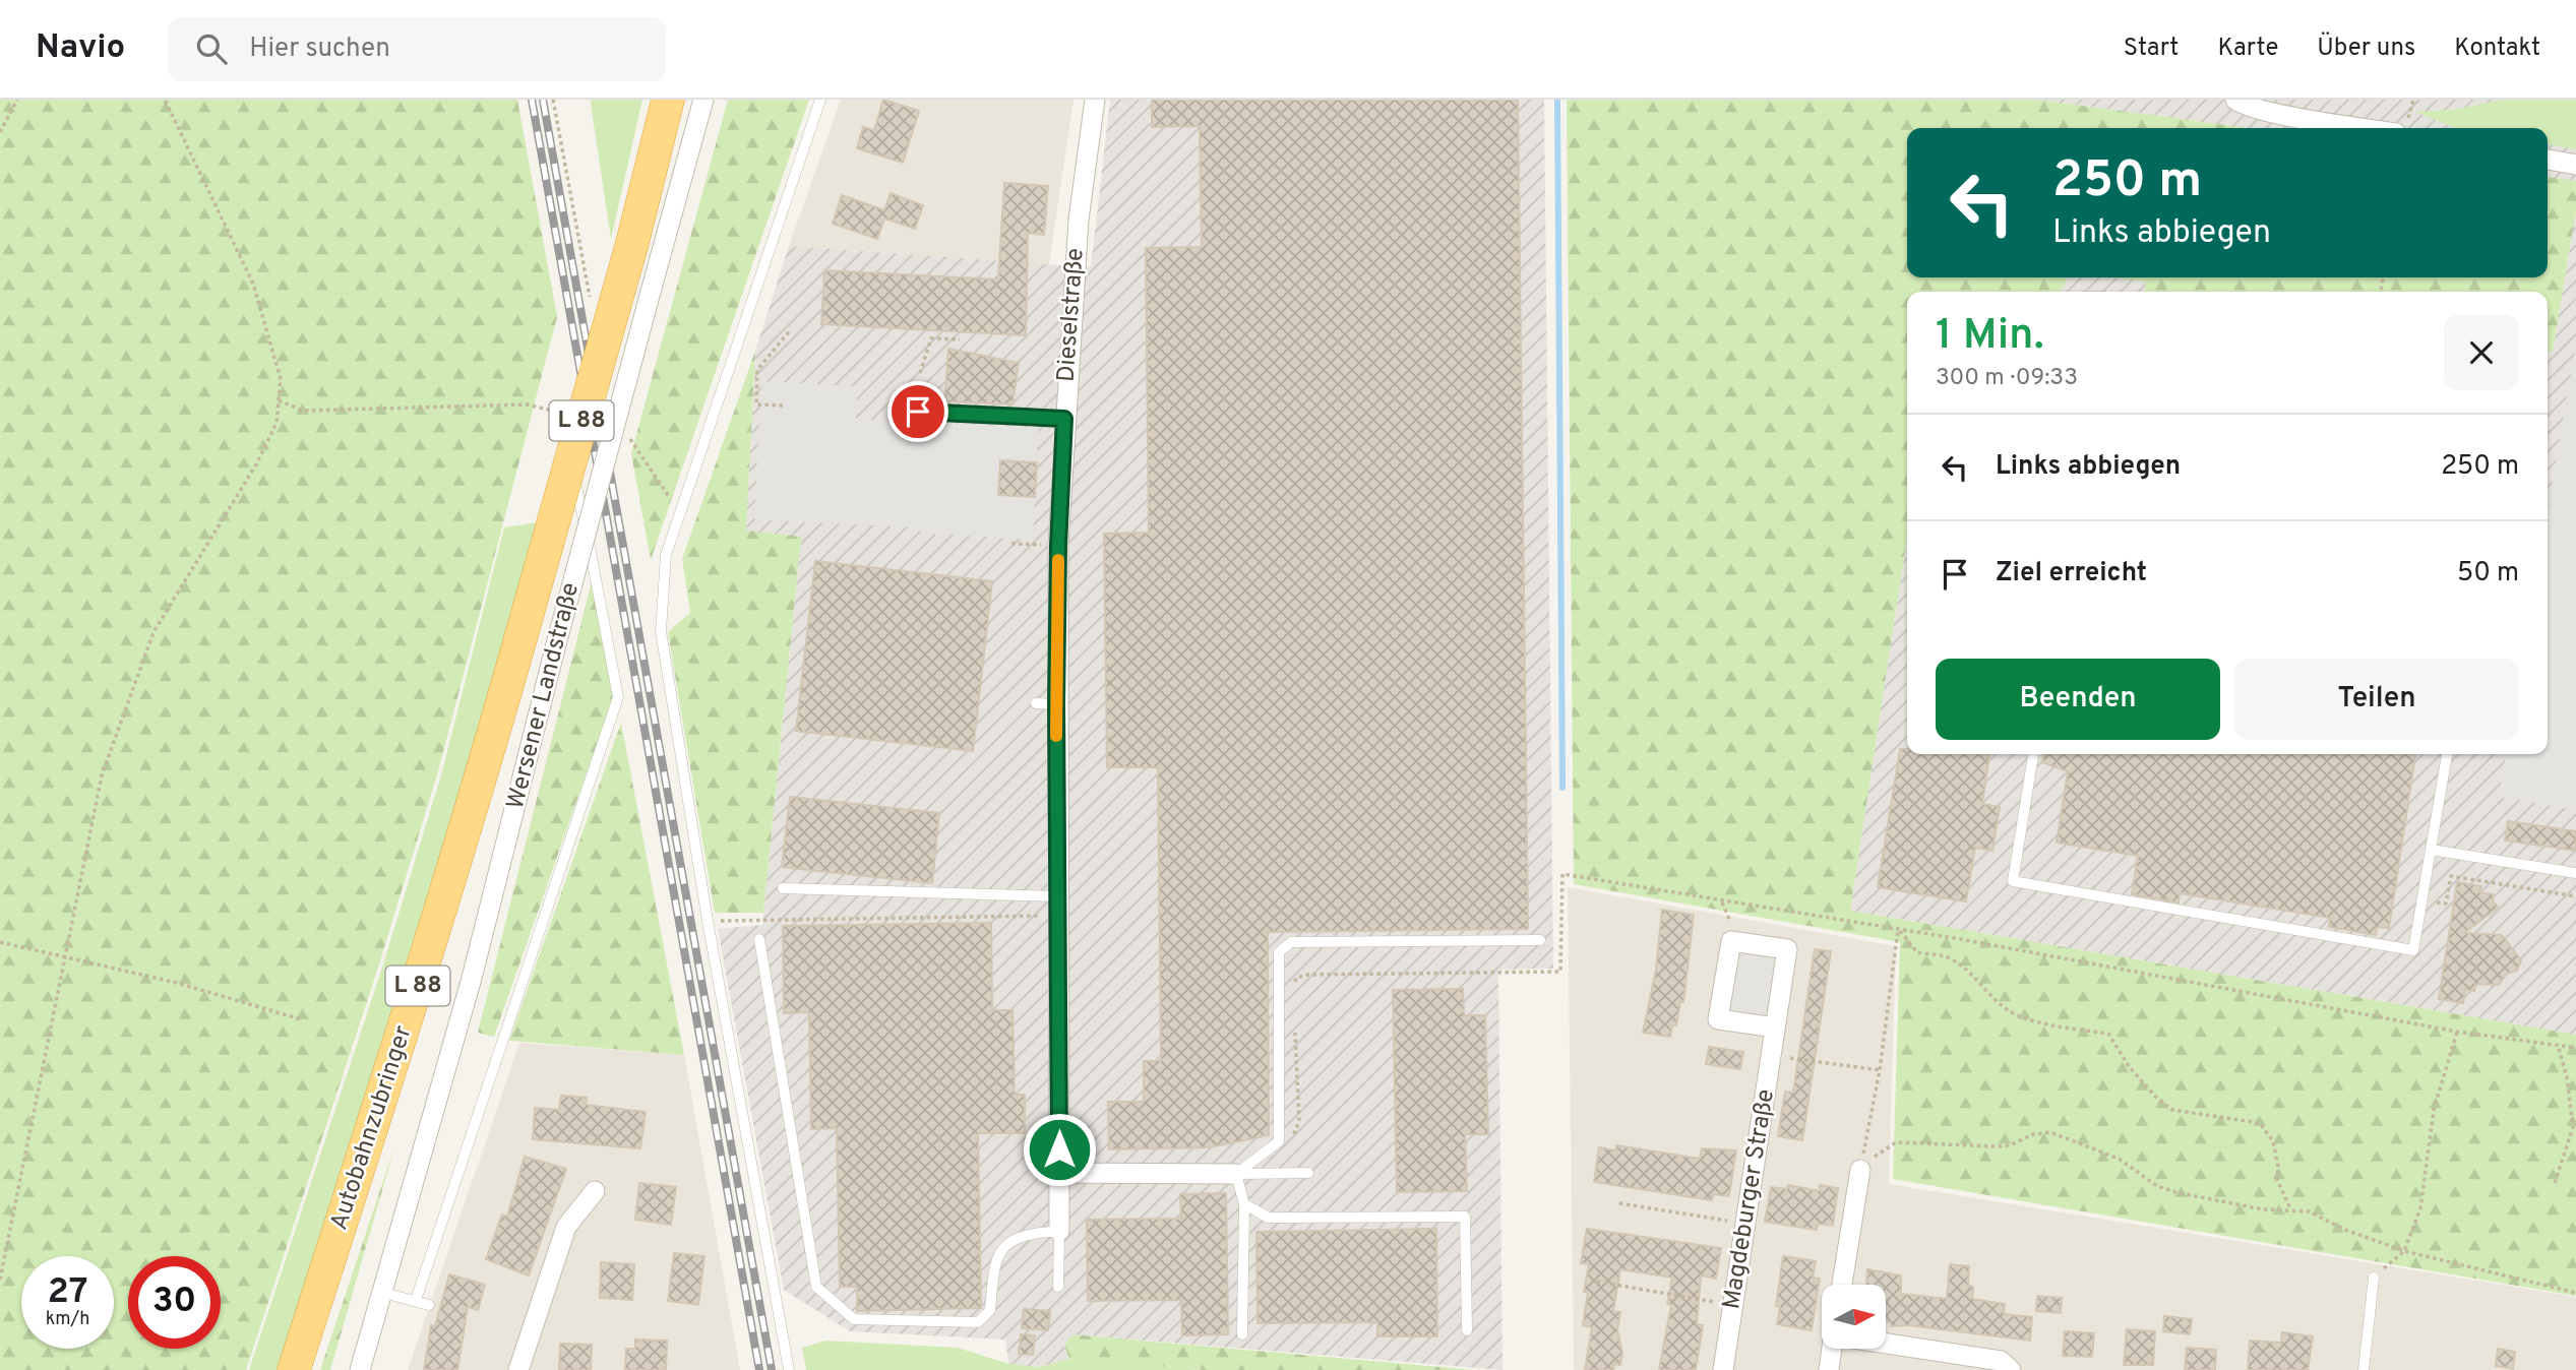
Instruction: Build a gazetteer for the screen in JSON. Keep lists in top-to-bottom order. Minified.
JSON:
{"streets":{"highway":["L 88","Autobahnzubringer"],"street":["Dieselstraße","Wersener Landstraße","Magdeburger Straße"]},"north":"right","page":{"header":"Navio","search":"Hier suchen","nav":["Start","Karte","Über uns","Kontakt"],"turn":["250 m","Links abbiegen"],"heading":["1 Min.","300 m · 09:33"],"list":[{"name":"Links abbiegen","value":"250 m"},{"name":"Ziel erreicht","value":"50 m"}],"buttons":["Beenden","Teilen"],"speed":"27 km/h","limit":"30"}}
